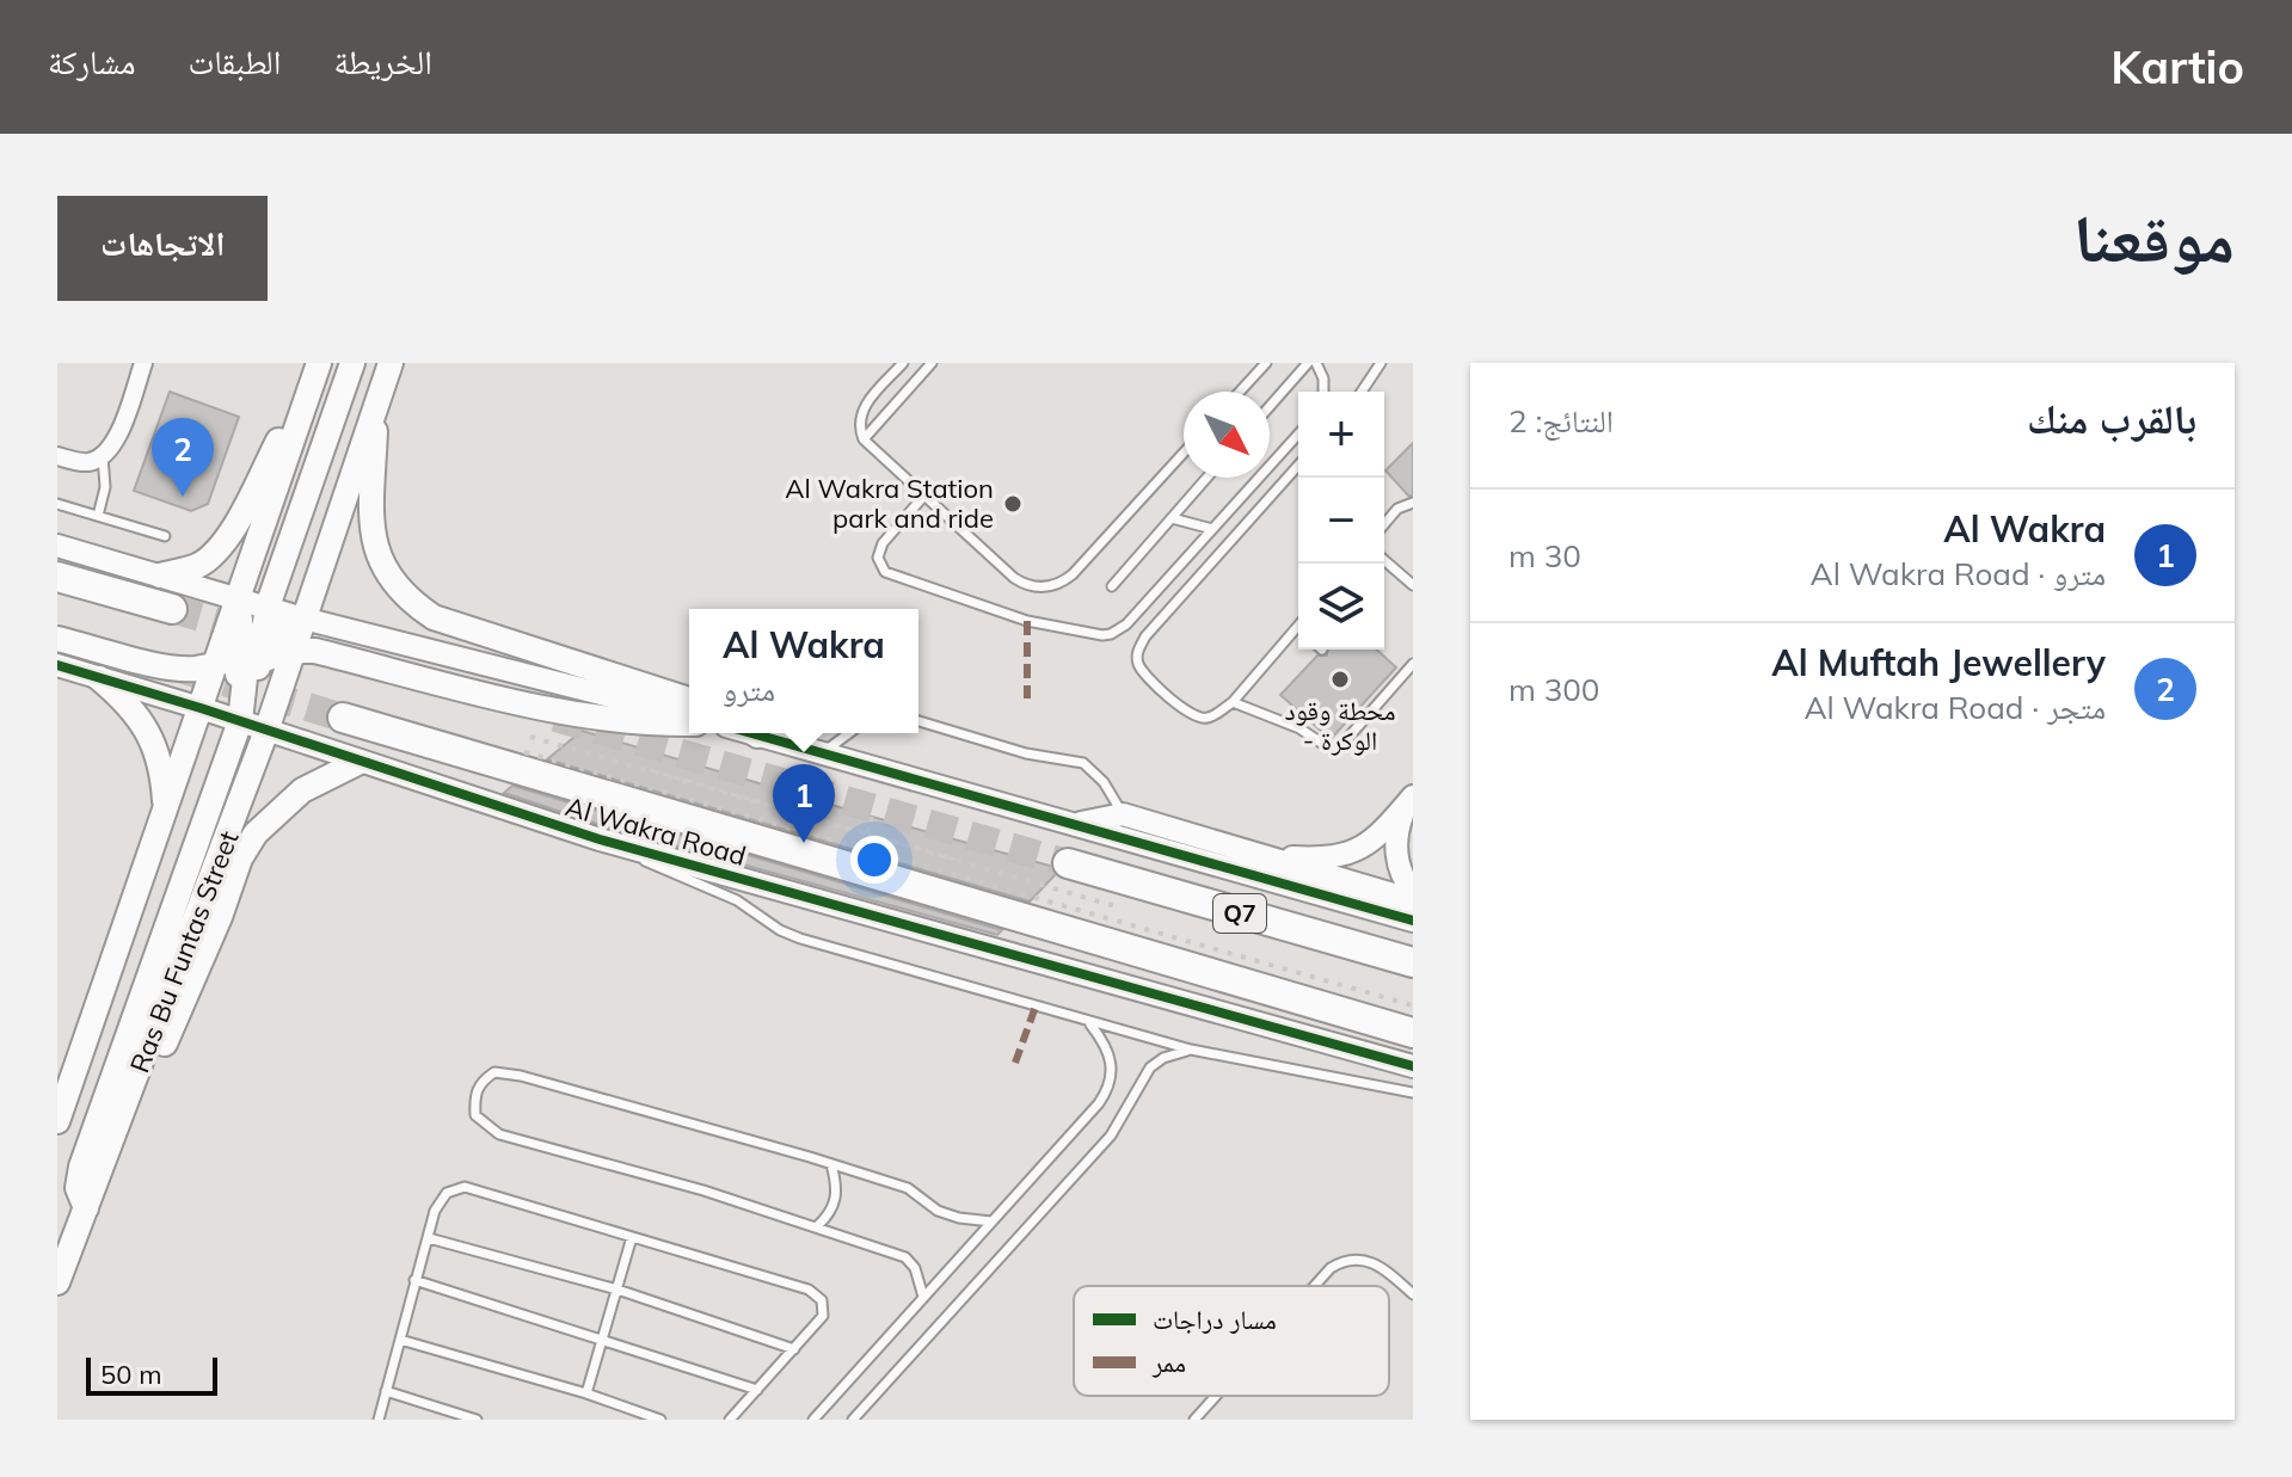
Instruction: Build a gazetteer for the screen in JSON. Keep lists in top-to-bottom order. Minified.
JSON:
{"streets":{"highway":["Al Wakra Road","Q7"],"main road":["Ras Bu Funtas Street"]},"crossings":[["Al Wakra Road","Ras Bu Funtas Street"]],"places":["Al Wakra Station park and ride","محطة وقود - الوكرة"],"legend":["مسار دراجات","ممر"],"scale_bar":"50 m","north":"bottom right","page":{"header":"Kartio","nav":["الخريطة","الطبقات","مشاركة"],"title":"موقعنا","buttons":"الاتجاهات","heading":["بالقرب منك","النتائج: 2"],"map_buttons":["+","−"],"pins":["2","1"],"list":[{"mark":"1","name":"Al Wakra","note":"مترو · Al Wakra Road","value":"30 m"},{"mark":"2","name":"Al Muftah Jewellery","note":"متجر · Al Wakra Road","value":"300 m"}],"popup":["Al Wakra","مترو"],"scale":"50 m"}}
